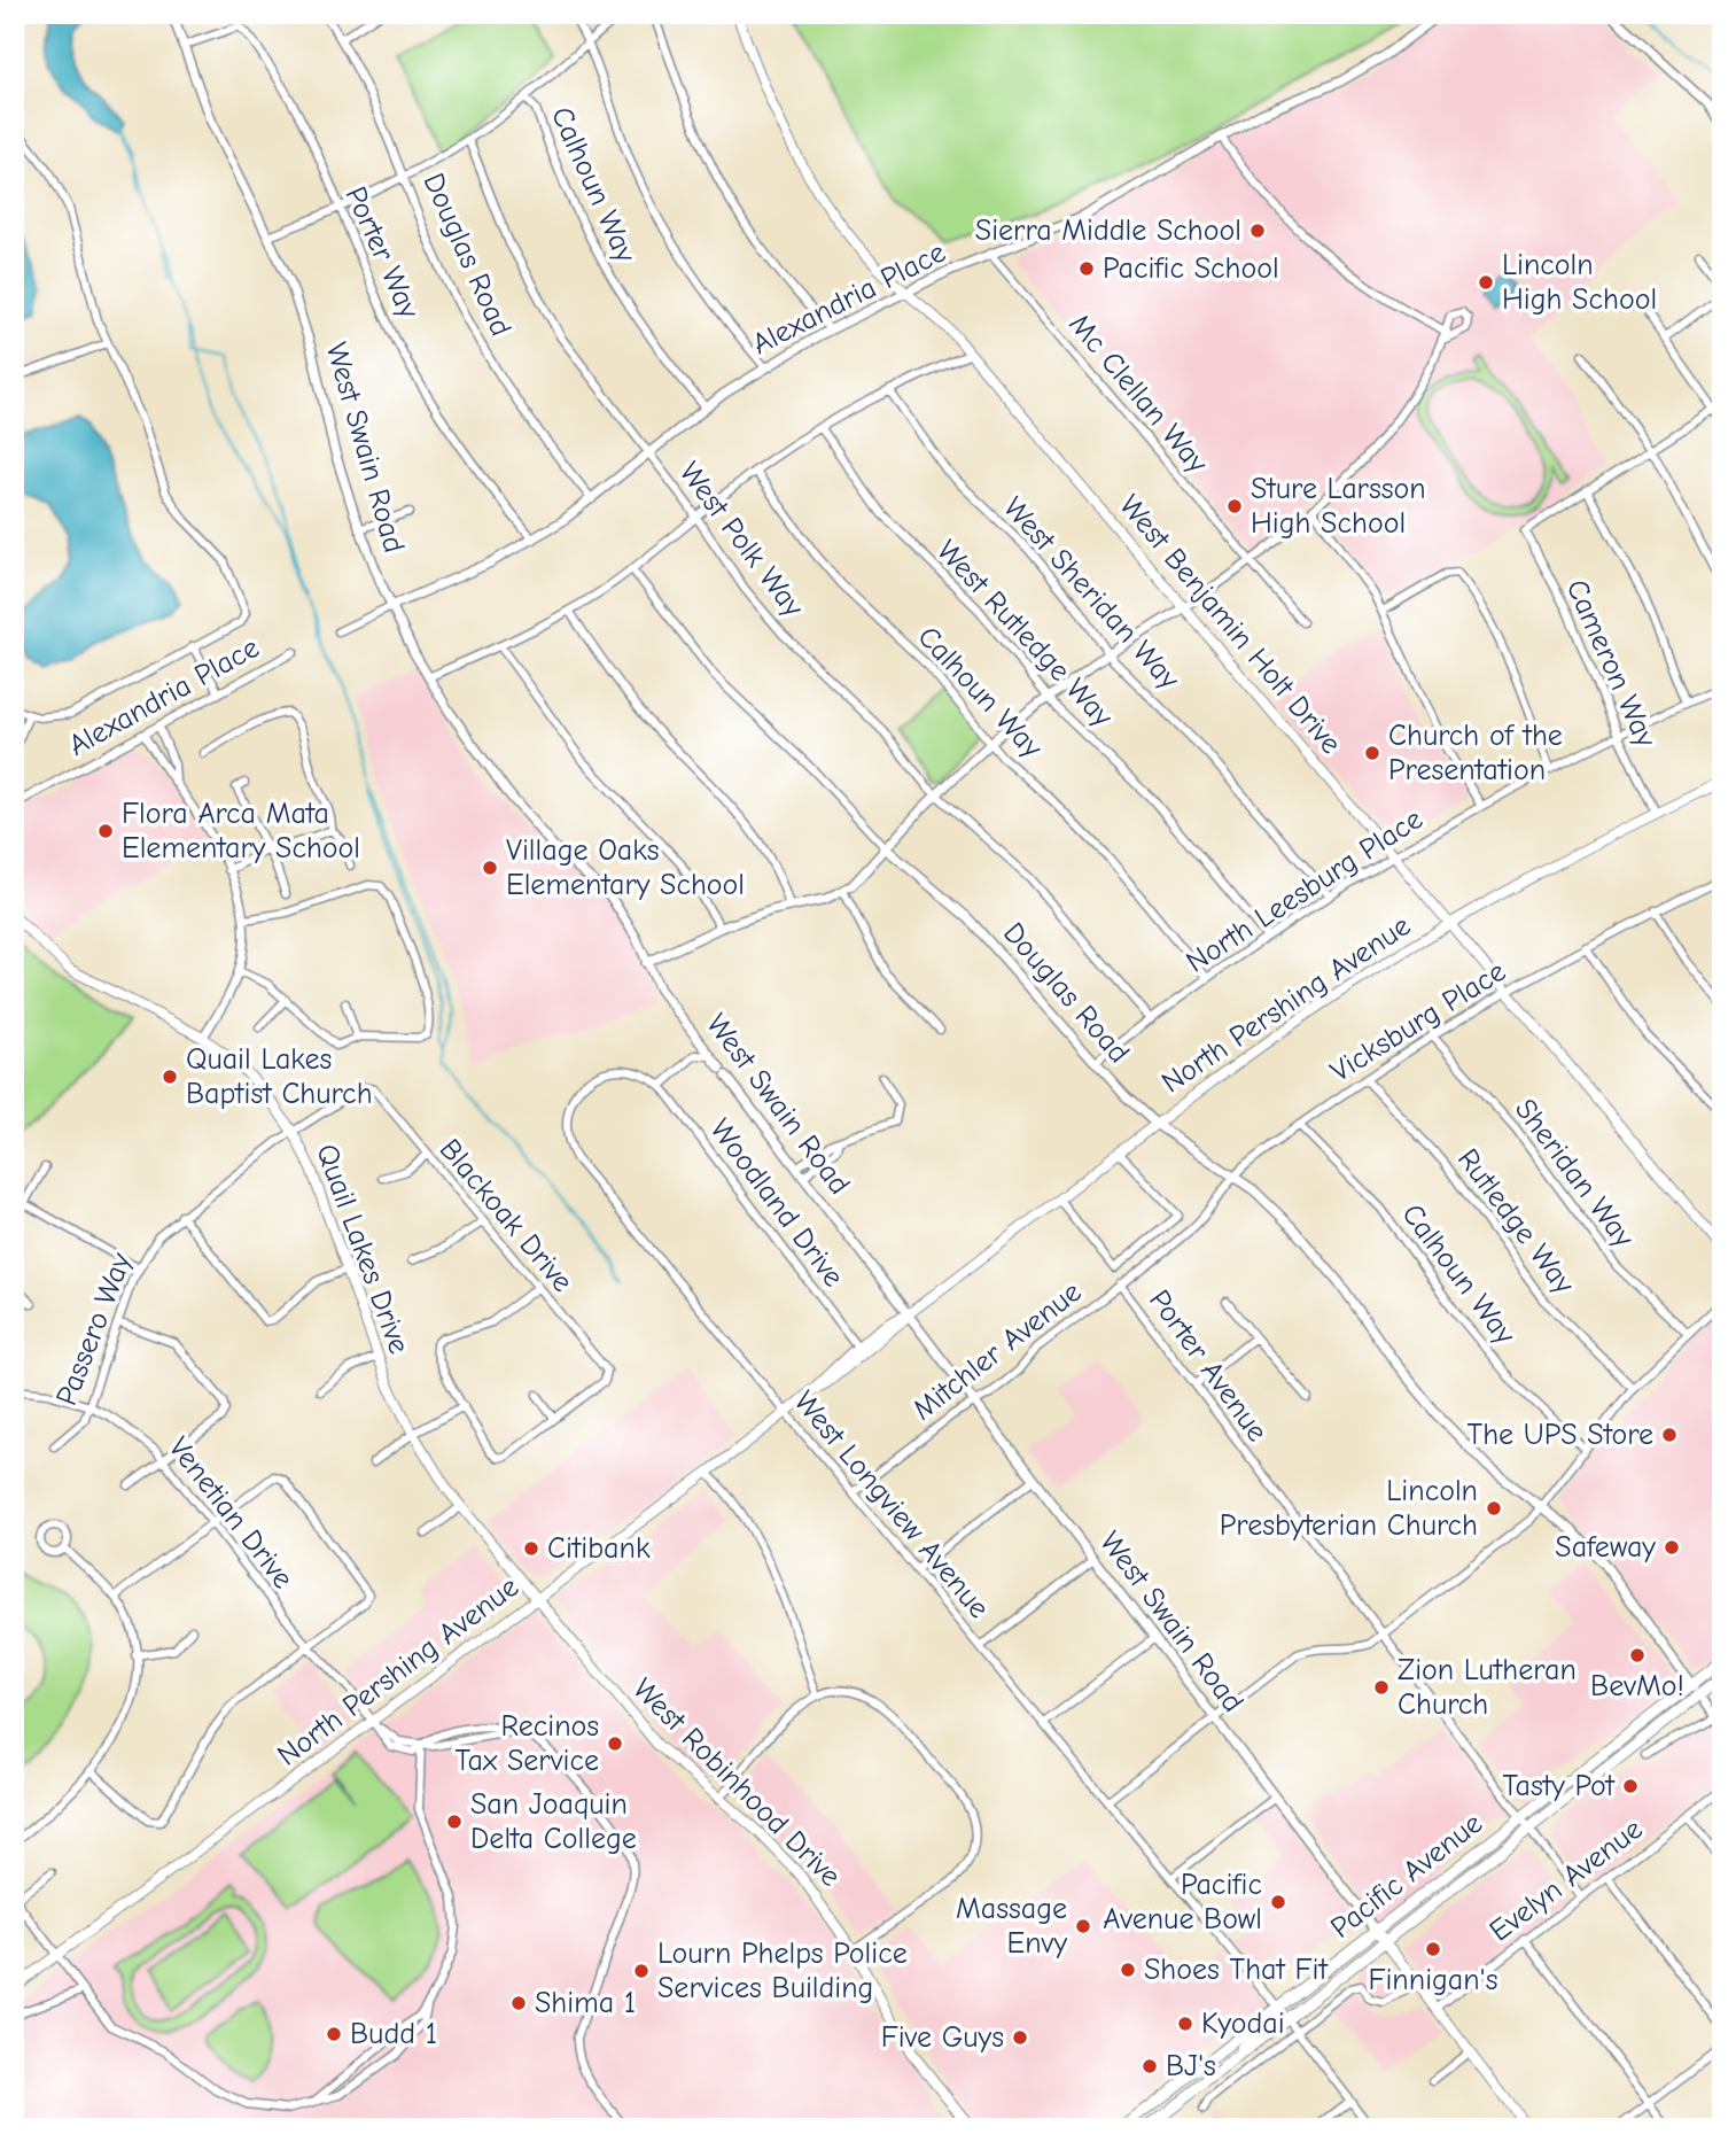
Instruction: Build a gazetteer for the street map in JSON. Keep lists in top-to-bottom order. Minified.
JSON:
{"streets":{"main road":["West Swain Road","West Benjamin Holt Drive","North Pershing Avenue","Quail Lakes Drive","West Robinhood Drive","Pacific Avenue"],"street":["Calhoun Way","Porter Way","Douglas Road","Alexandria Place","Mc Clellan Way","West Polk Way","West Sheridan Way","West Rutledge Way","Cameron Way","North Leesburg Place","Vicksburg Place","Sheridan Way","Woodland Drive","Blackoak Drive","Rutledge Way","Passero Way","Mitchler Avenue","Porter Avenue","West Longview Avenue","Venetian Drive","Evelyn Avenue"]},"crossings":[["Calhoun Way","Alexandria Place"],["Calhoun Way","North Leesburg Place"],["Calhoun Way","Vicksburg Place"],["Porter Way","Alexandria Place"],["Porter Way","West Swain Road"],["Douglas Road","Alexandria Place"],["Douglas Road","North Leesburg Place"],["Douglas Road","North Pershing Avenue"],["Douglas Road","Vicksburg Place"],["Douglas Road","Pacific Avenue"],["Alexandria Place","Mc Clellan Way"],["Alexandria Place","West Swain Road"],["Alexandria Place","West Polk Way"],["Alexandria Place","West Benjamin Holt Drive"],["West Swain Road","North Pershing Avenue"],["West Swain Road","Mitchler Avenue"],["West Swain Road","Pacific Avenue"],["West Swain Road","Evelyn Avenue"],["West Polk Way","North Leesburg Place"],["West Sheridan Way","North Leesburg Place"],["West Benjamin Holt Drive","North Leesburg Place"],["West Benjamin Holt Drive","North Pershing Avenue"],["West Benjamin Holt Drive","Vicksburg Place"],["West Rutledge Way","North Leesburg Place"],["Cameron Way","North Leesburg Place"],["Cameron Way","North Pershing Avenue"],["North Pershing Avenue","Woodland Drive"],["North Pershing Avenue","Quail Lakes Drive"],["North Pershing Avenue","West Longview Avenue"],["North Pershing Avenue","Venetian Drive"],["North Pershing Avenue","West Robinhood Drive"],["Vicksburg Place","Sheridan Way"],["Vicksburg Place","Rutledge Way"],["Vicksburg Place","Mitchler Avenue"],["Woodland Drive","West Longview Avenue"],["Blackoak Drive","Passero Way"],["Quail Lakes Drive","Passero Way"],["Quail Lakes Drive","West Robinhood Drive"],["Passero Way","Venetian Drive"],["Mitchler Avenue","Porter Avenue"],["Mitchler Avenue","West Longview Avenue"],["Porter Avenue","Pacific Avenue"],["Porter Avenue","Evelyn Avenue"],["West Longview Avenue","Pacific Avenue"]],"places":["Sierra Middle School","Pacific School","Lincoln High School","Sture Larsson High School","Church of the Presentation","Flora Arca Mata Elementary School","Village Oaks Elementary School","Quail Lakes Baptist Church","The UPS Store","Lincoln Presbyterian Church","Safeway","Citibank","BevMo!","Zion Lutheran Church","Recinos Tax Service","Tasty Pot","San Joaquin Delta College","Pacific Avenue Bowl","Massage Envy","Finnigan's","Shoes That Fit","Lourn Phelps Police Services Building","Shima 1","Kyodai","Budd 1","Five Guys","BJ's"]}
